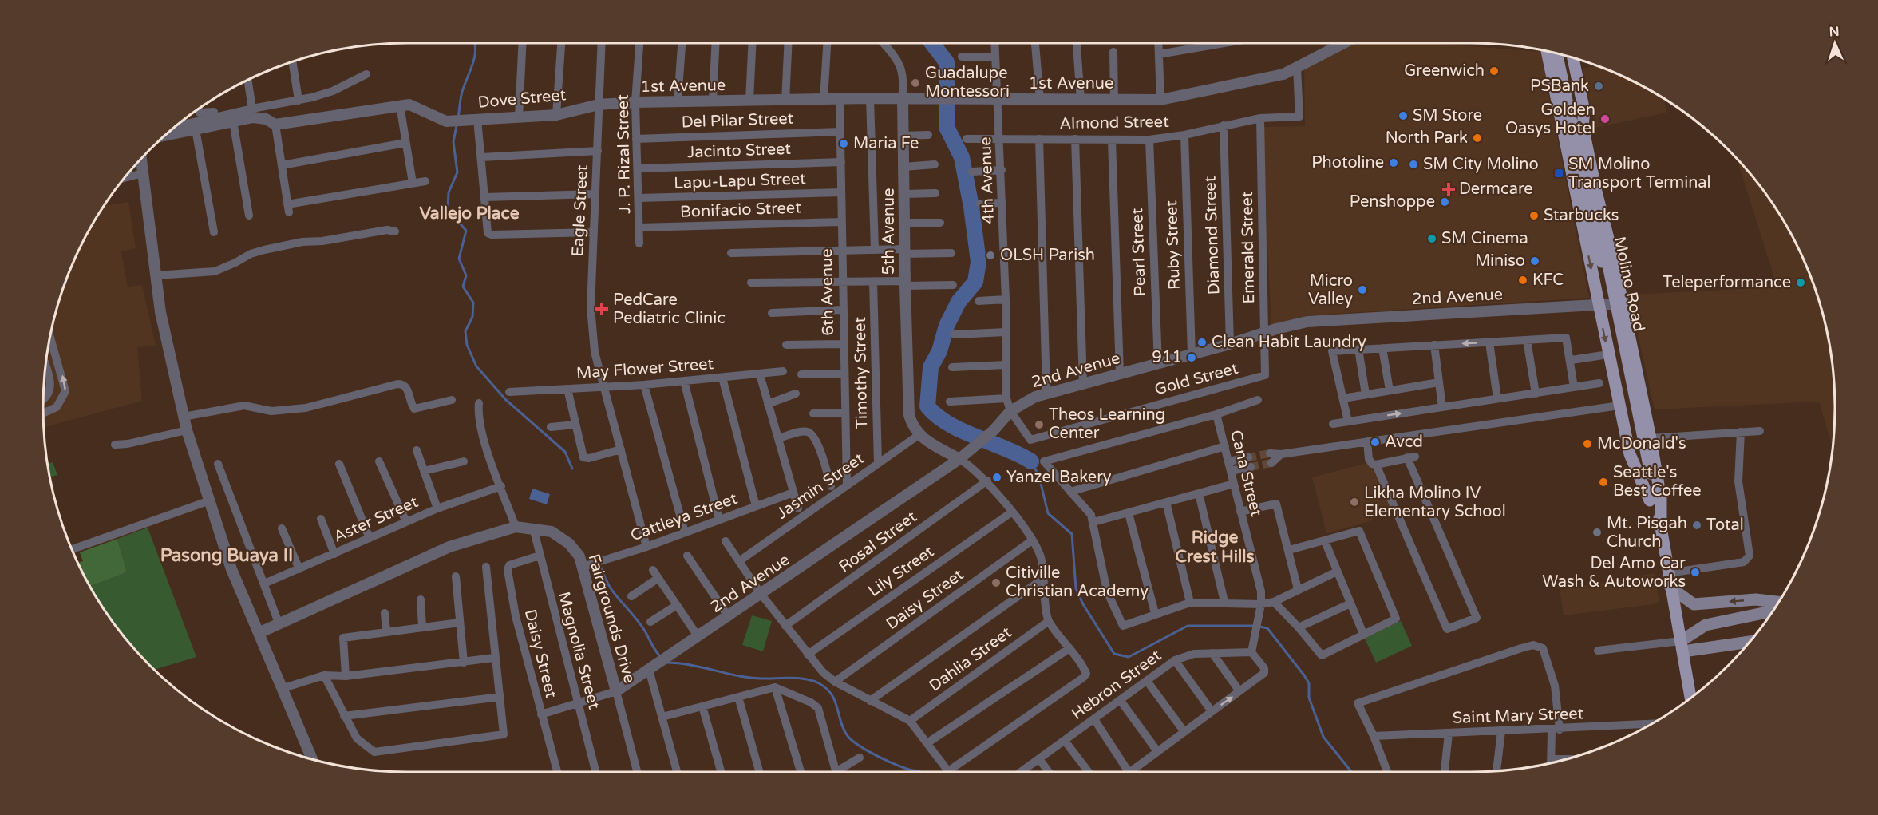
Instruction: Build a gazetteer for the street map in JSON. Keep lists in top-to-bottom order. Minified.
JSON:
{"streets":{"main road":["Molino Road"],"street":["1st Avenue","Dove Street","Del Pilar Street","Almond Street","Jacinto Street","J. P. Rizal Street","4th Avenue","Lapu-Lapu Street","Bonifacio Street","Eagle Street","5th Avenue","Diamond Street","Ruby Street","Emerald Street","Pearl Street","6th Avenue","2nd Avenue","May Flower Street","Timothy Street","Gold Street","Cana Street","Jasmin Street","Cattleya Street","Aster Street","Rosal Street","Lily Street","Daisy Street","Fairgrounds Drive","Magnolia Street","Dahlia Street","Hebron Street","Saint Mary Street"]},"crossings":[["1st Avenue","Dove Street"],["1st Avenue","Almond Street"],["1st Avenue","J. P. Rizal Street"],["1st Avenue","4th Avenue"],["1st Avenue","Eagle Street"],["1st Avenue","5th Avenue"],["1st Avenue","6th Avenue"],["Dove Street","Eagle Street"],["Del Pilar Street","J. P. Rizal Street"],["Del Pilar Street","6th Avenue"],["Almond Street","4th Avenue"],["Almond Street","Diamond Street"],["Almond Street","Ruby Street"],["Almond Street","Emerald Street"],["Almond Street","Pearl Street"],["Jacinto Street","J. P. Rizal Street"],["Jacinto Street","6th Avenue"],["J. P. Rizal Street","Lapu-Lapu Street"],["J. P. Rizal Street","Bonifacio Street"],["4th Avenue","2nd Avenue"],["4th Avenue","Gold Street"],["Lapu-Lapu Street","6th Avenue"],["Bonifacio Street","6th Avenue"],["Eagle Street","May Flower Street"],["Eagle Street","Cattleya Street"],["5th Avenue","Jasmin Street"],["Diamond Street","2nd Avenue"],["Ruby Street","2nd Avenue"],["Emerald Street","2nd Avenue"],["Emerald Street","Gold Street"],["Pearl Street","2nd Avenue"],["Molino Road","2nd Avenue"],["6th Avenue","Jasmin Street"],["2nd Avenue","Gold Street"],["2nd Avenue","Daisy Street"],["2nd Avenue","Fairgrounds Drive"],["2nd Avenue","Magnolia Street"],["Timothy Street","Jasmin Street"],["Cana Street","Hebron Street"],["Cattleya Street","Fairgrounds Drive"],["Daisy Street","Magnolia Street"],["Fairgrounds Drive","Magnolia Street"]],"districts":["Vallejo Place","Ridge Crest Hills","Pasong Buaya II"],"places":{"other":["Greenwich","Guadalupe Montessori","PSBank","SM Store","Golden Oasys Hotel","North Park","Maria Fe","Photoline","SM City Molino","Penshoppe","Starbucks","SM Cinema","OLSH Parish","Miniso","KFC","Teleperformance","Micro Valley","Clean Habit Laundry","911","Theos Learning Center","Avcd","McDonald's","Yanzel Bakery","Seattle's Best Coffee","Likha Molino IV Elementary School","Total","Mt. Pisgah Church","Del Amo Car Wash & Autoworks","Citiville Christian Academy"],"transit":["SM Molino Transport Terminal"],"health":["Dermcare","PedCare Pediatric Clinic"]},"north":"top"}
